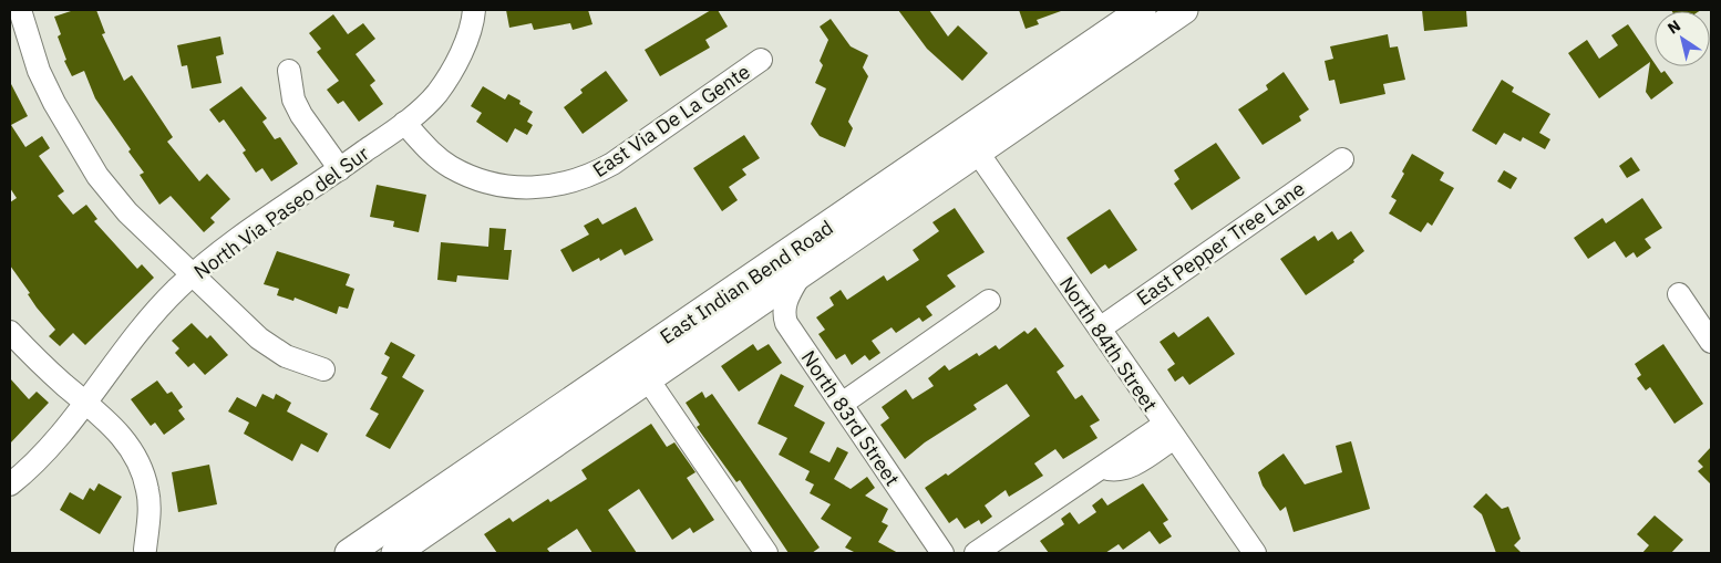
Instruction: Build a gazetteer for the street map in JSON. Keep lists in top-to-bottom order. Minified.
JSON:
{"streets":{"main road":["East Indian Bend Road"],"street":["East Via De La Gente","North Via Paseo del Sur","East Pepper Tree Lane","North 84th Street","North 83rd Street"]},"crossings":[["East Via De La Gente","North Via Paseo del Sur"],["East Pepper Tree Lane","North 84th Street"],["East Indian Bend Road","North 84th Street"],["East Indian Bend Road","North 83rd Street"]],"north":"top left"}
